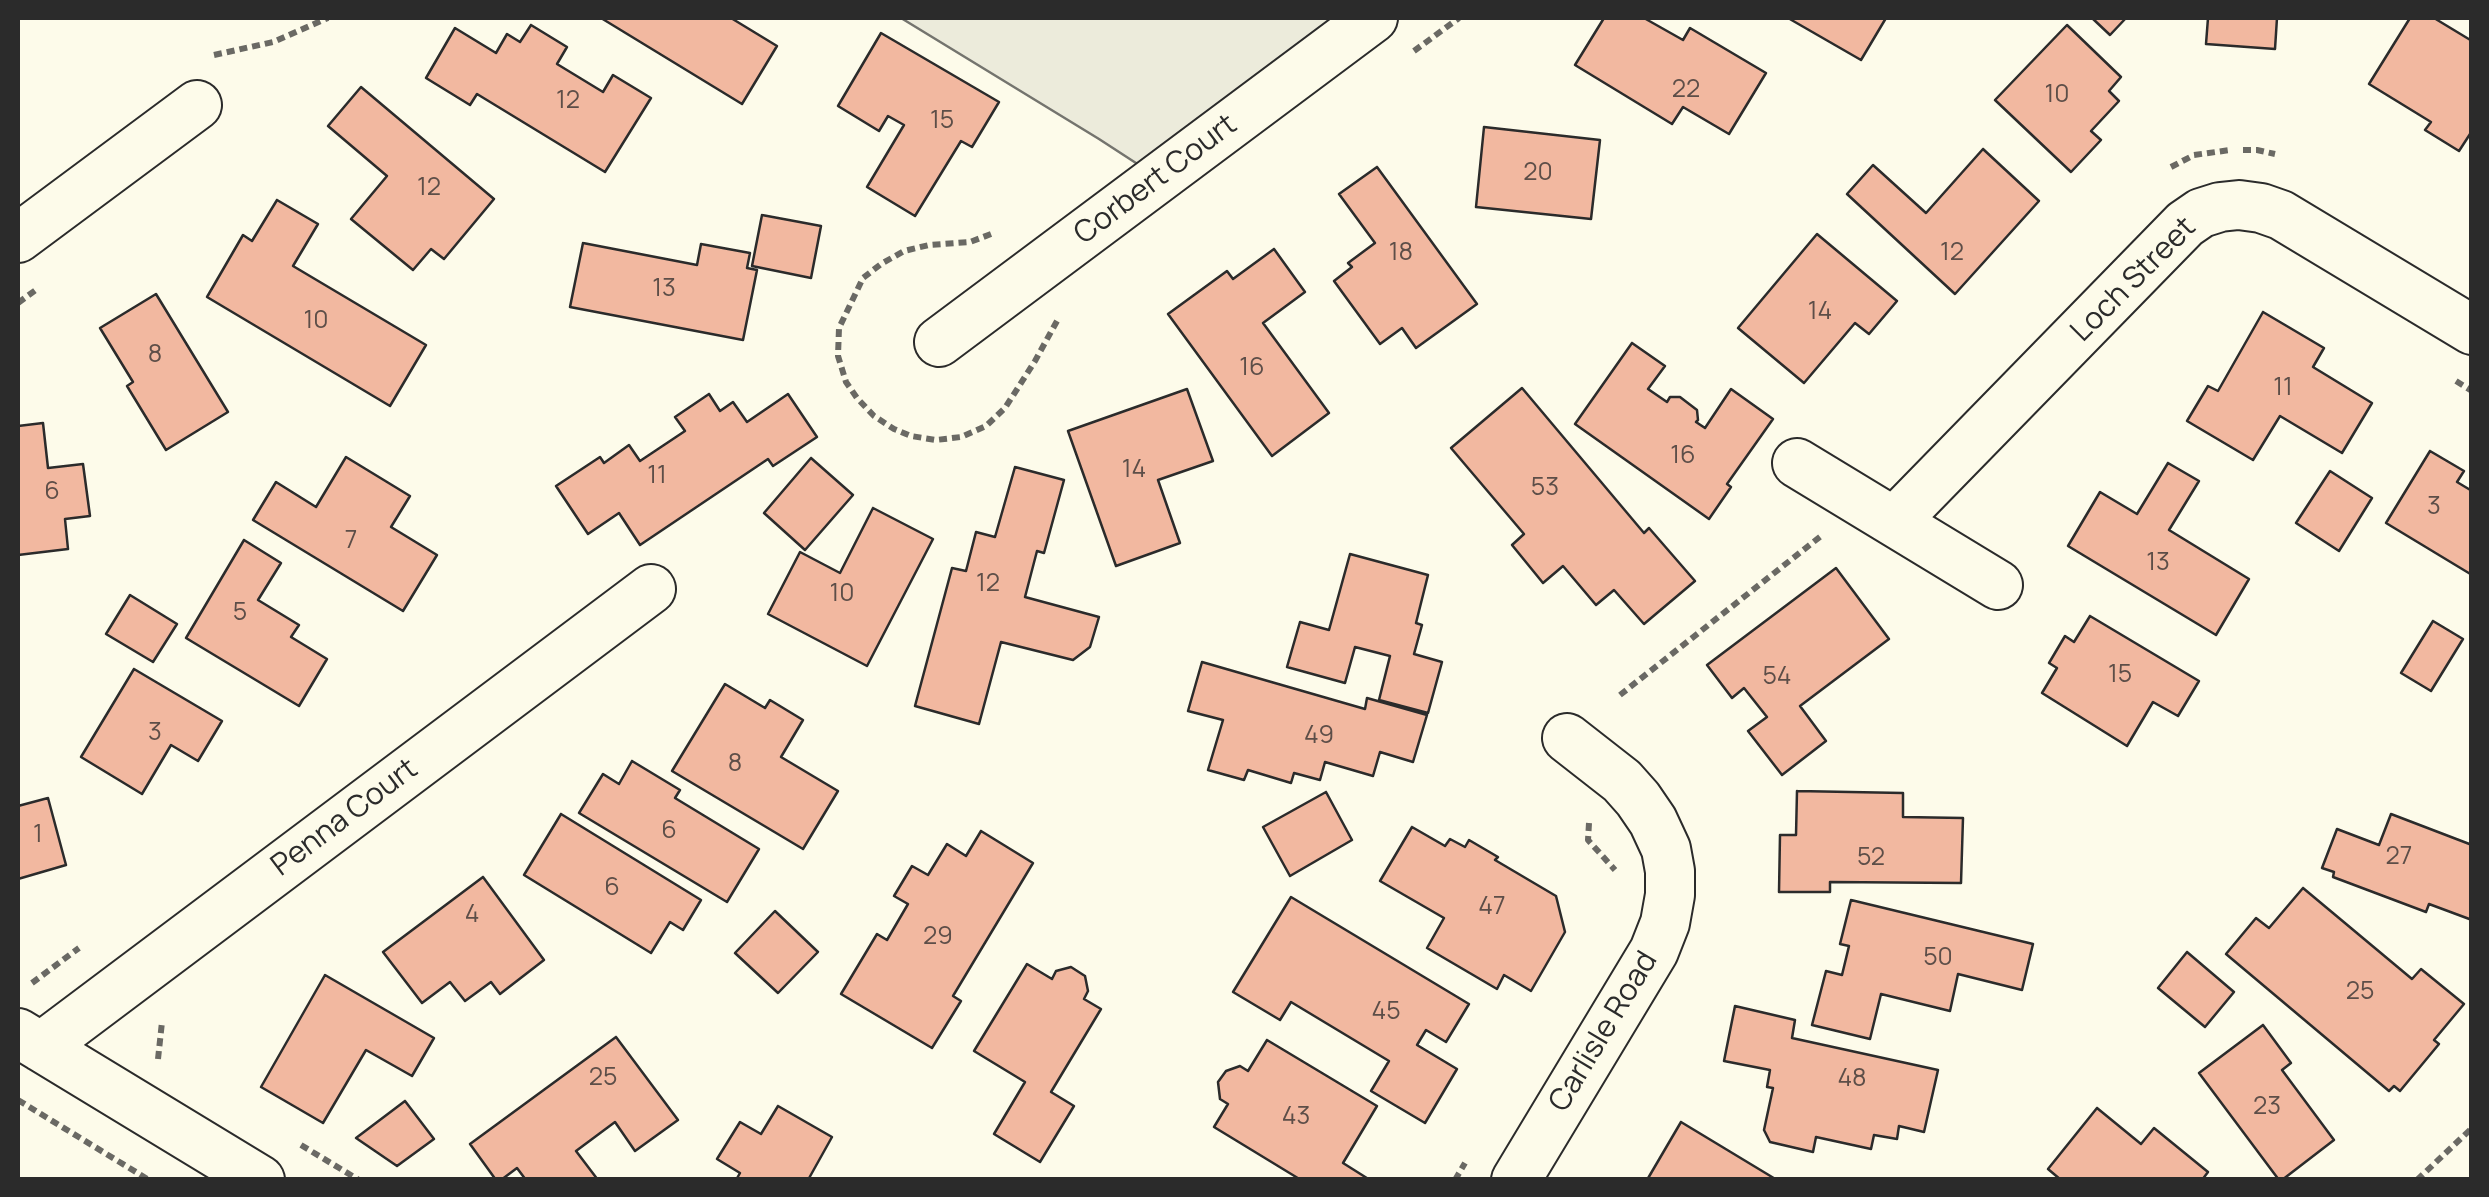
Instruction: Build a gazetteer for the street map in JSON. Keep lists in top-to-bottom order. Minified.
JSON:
{"streets":{"street":["Corbert Court","Loch Street","Penna Court","Carlisle Road"]},"house_numbers":["22","10","12","15","20","12","18","12","13","14","10","8","16","11","16","14","11","53","6","3","7","13","12","10","5","15","54","3","49","8","6","1","27","52","6","47","4","29","50","25","45","25","48","23","43"]}
